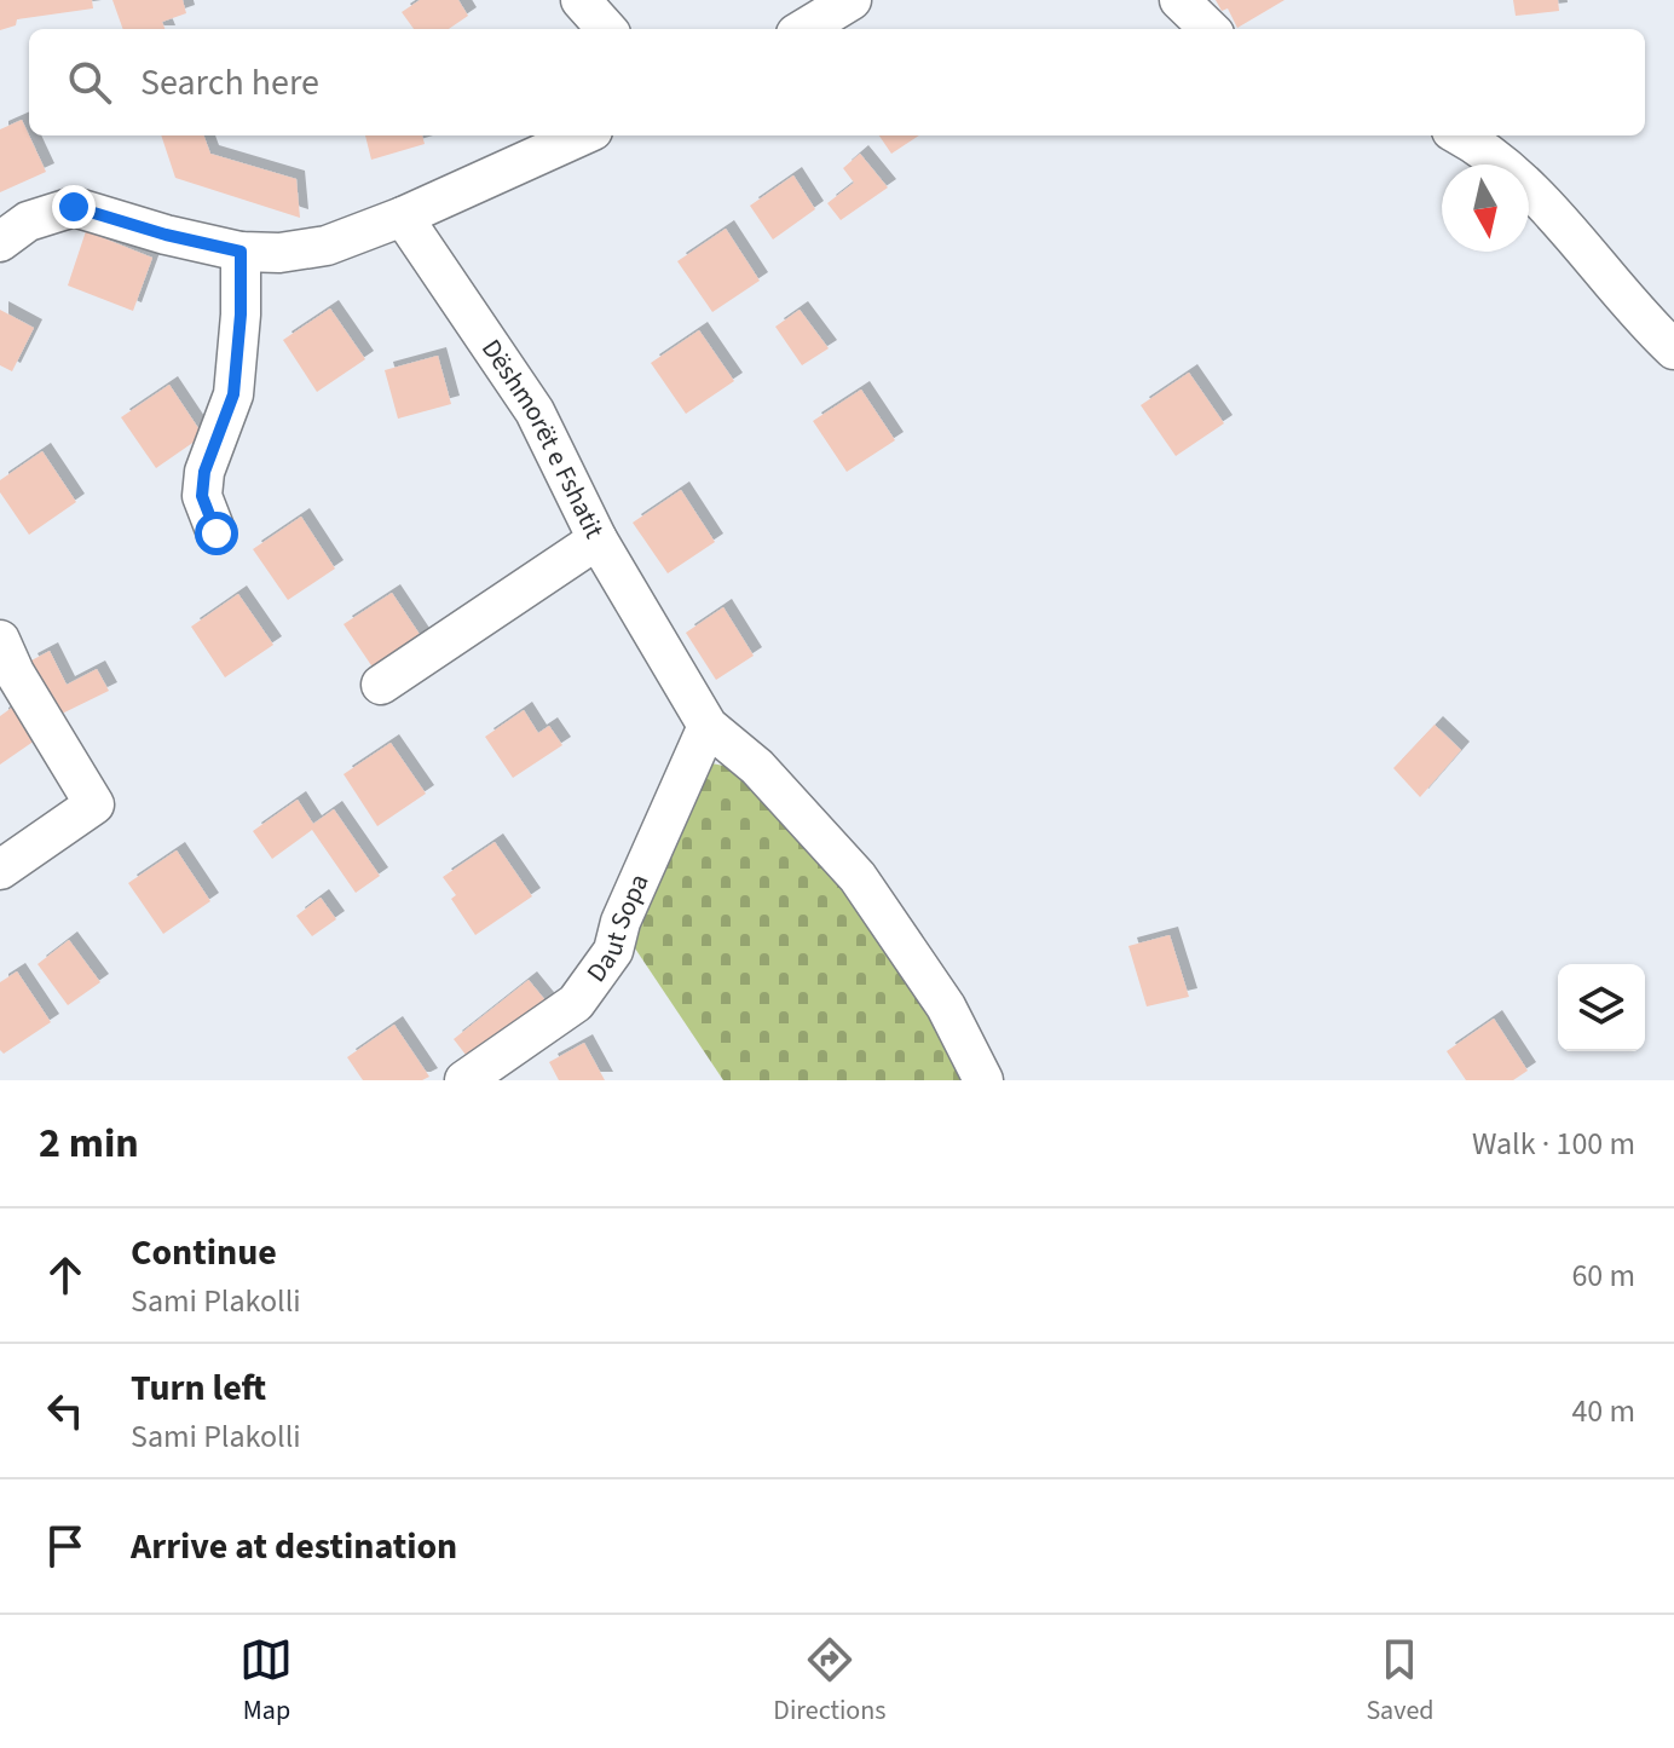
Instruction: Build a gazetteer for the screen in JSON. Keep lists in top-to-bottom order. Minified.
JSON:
{"streets":{"street":["Dëshmorët e Fshatit","Daut Sopa"]},"north":"bottom","page":{"search":"Search here","heading":["2 min","Walk · 100 m"],"list":[["Continue","Sami Plakolli","60 m"],["Turn left","Sami Plakolli","40 m"],"Arrive at destination"],"nav":["Map","Directions","Saved"]}}
